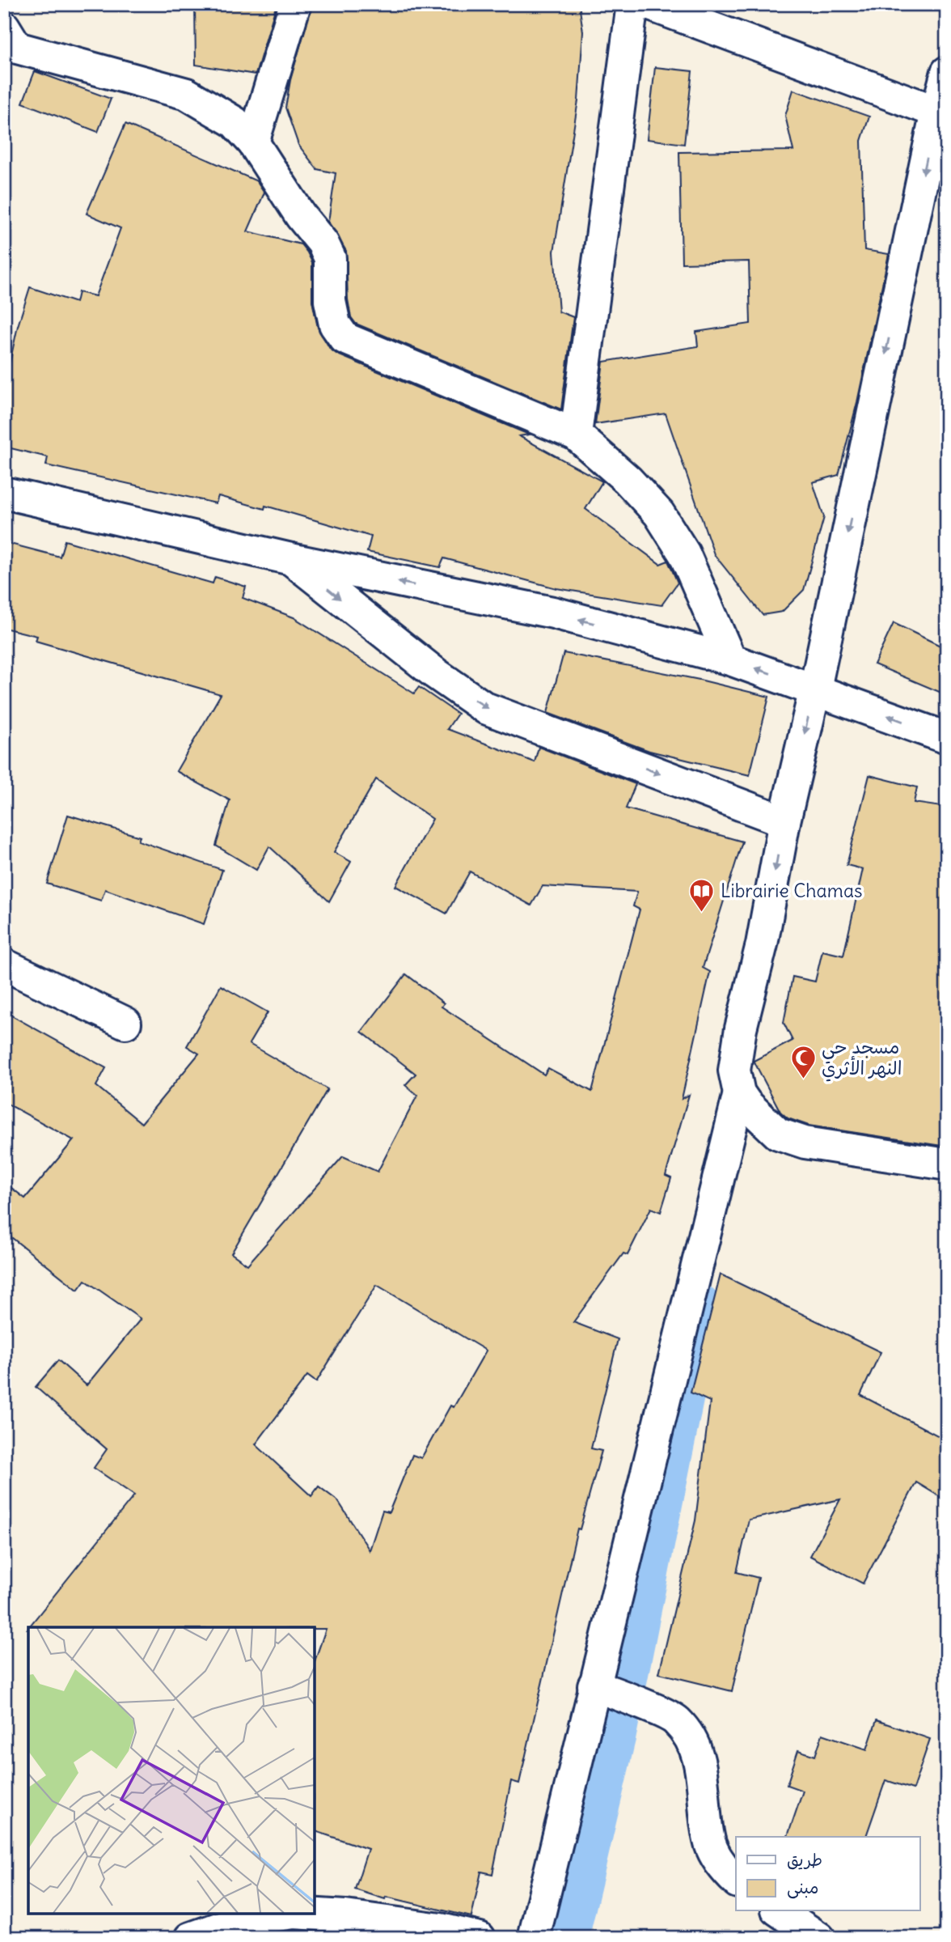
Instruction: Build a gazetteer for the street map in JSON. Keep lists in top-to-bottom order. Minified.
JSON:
{"places":{"library":["Librairie Chamas"],"mosque":["مسجد حي النهر الأثري"]},"legend":["طريق","مبنى"]}
